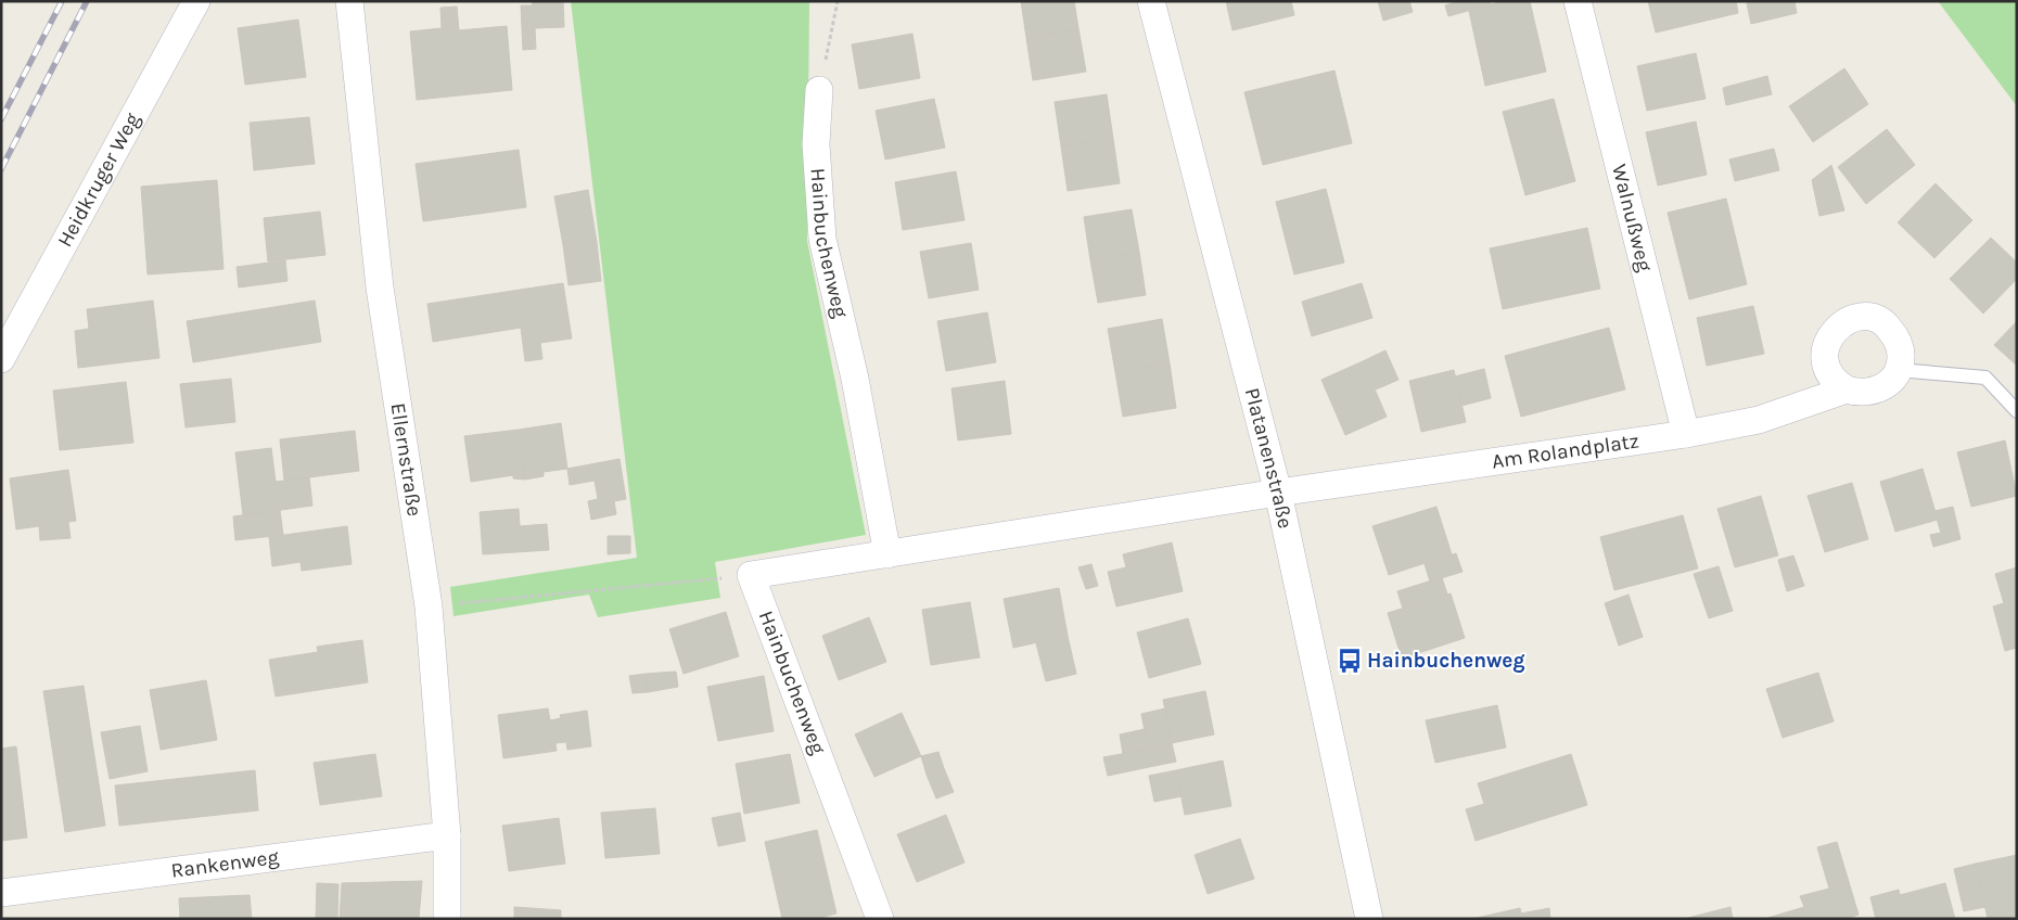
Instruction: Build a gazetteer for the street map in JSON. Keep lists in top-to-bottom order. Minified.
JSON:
{"streets":{"street":["Heidkruger Weg","Walnußweg","Hainbuchenweg","Am Rolandplatz","Platanenstraße","Ellernstraße","Rankenweg"]},"crossings":[["Walnußweg","Am Rolandplatz"],["Am Rolandplatz","Platanenstraße"],["Ellernstraße","Rankenweg"]],"places":{"bus stop":["Hainbuchenweg"]}}
